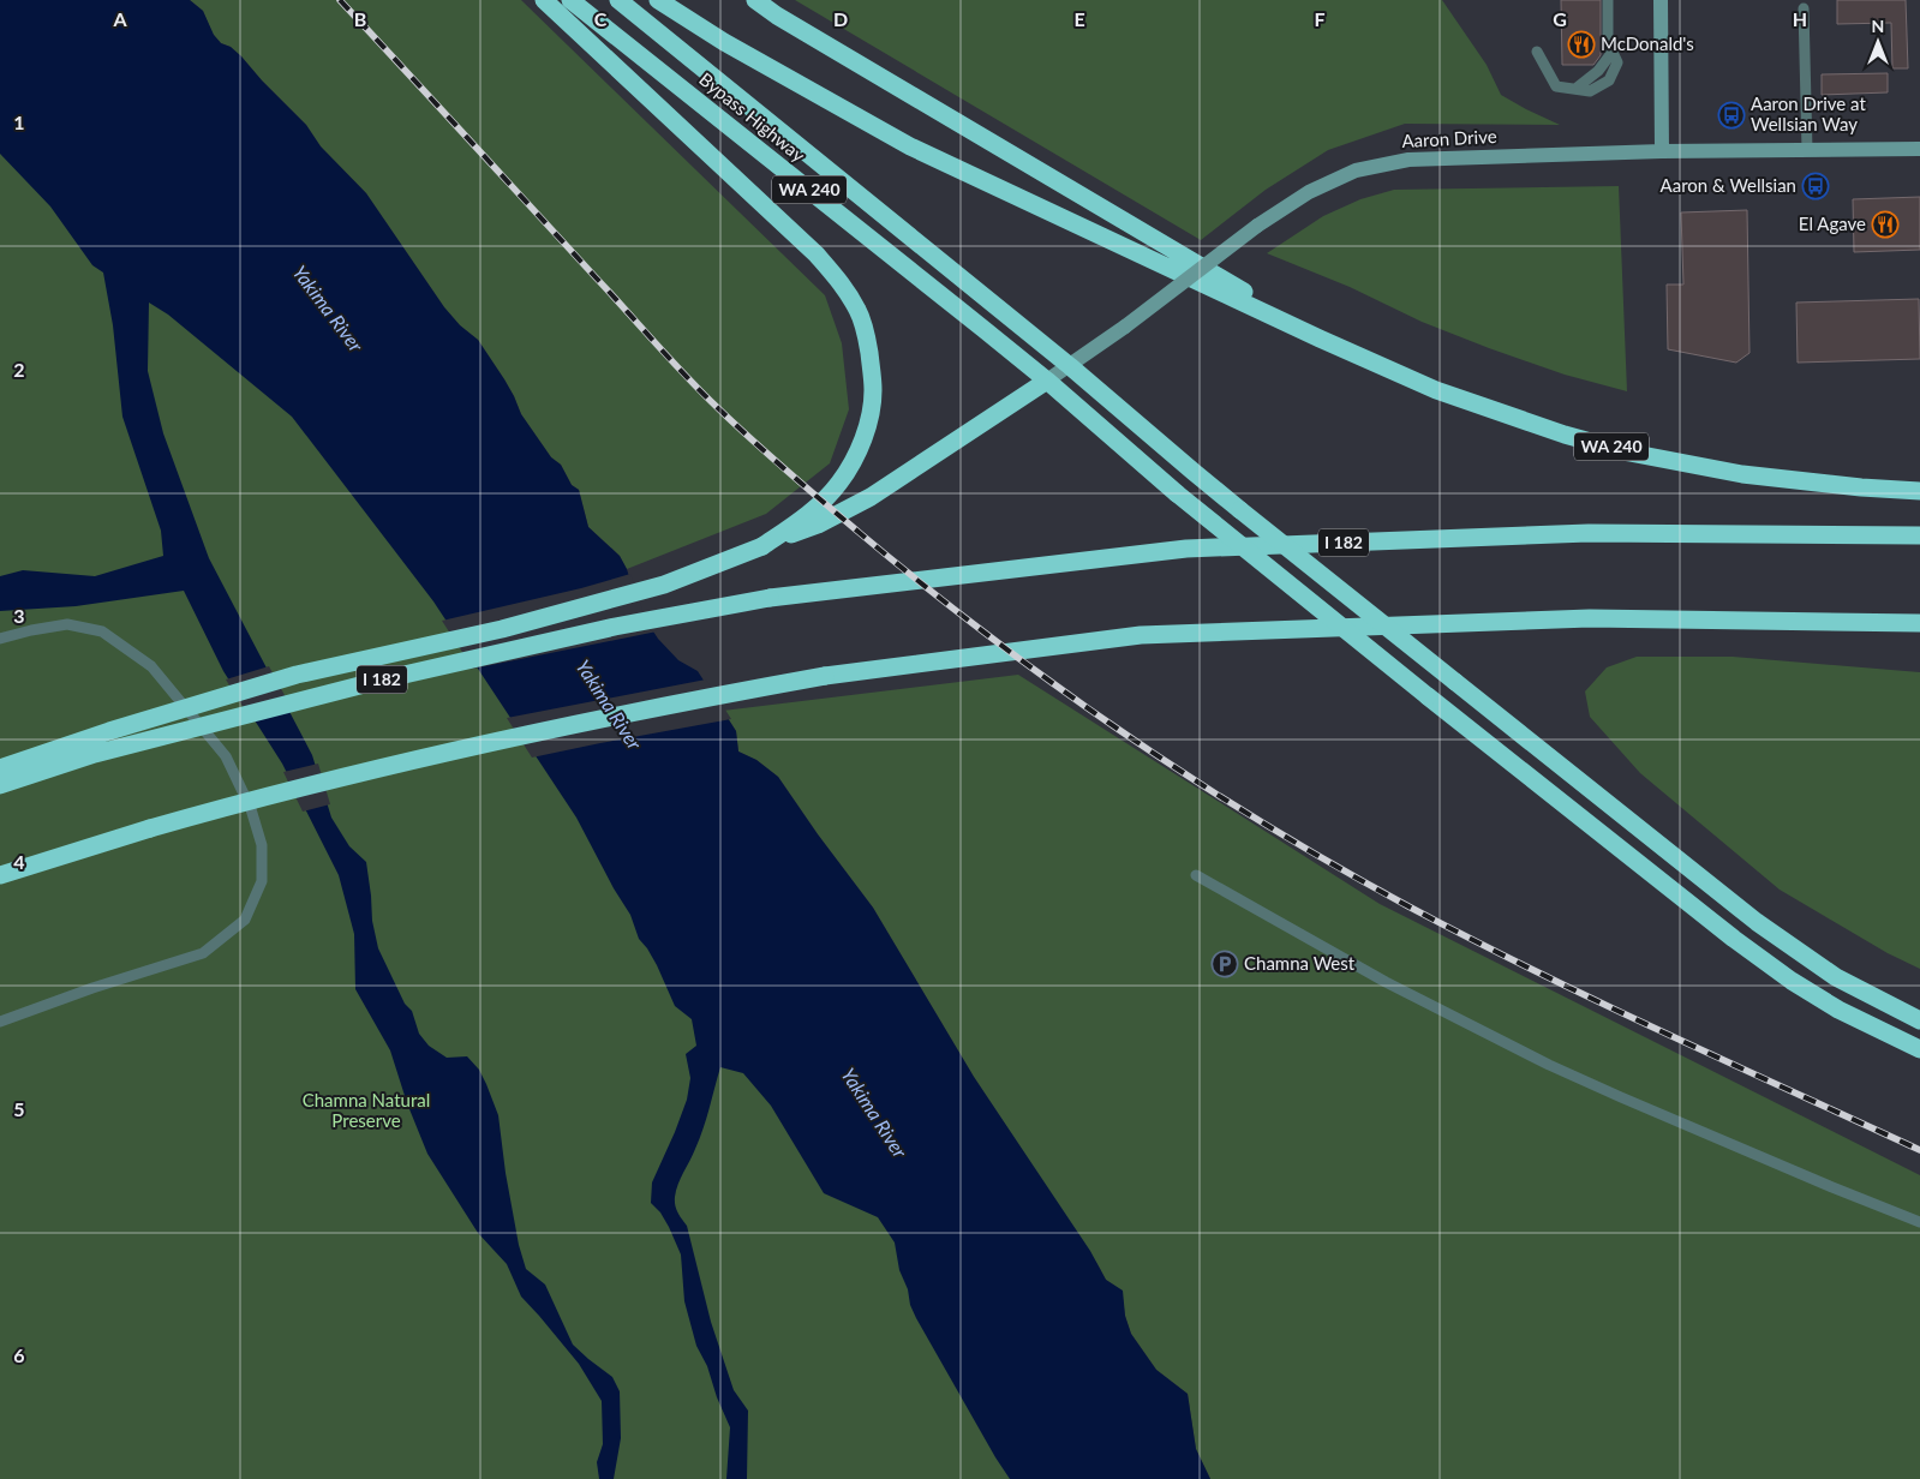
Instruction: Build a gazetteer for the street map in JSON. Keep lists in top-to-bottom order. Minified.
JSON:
{"streets":{"highway":["Bypass Highway","WA 240","I 182"],"main road":["Aaron Drive"]},"crossings":[["Bypass Highway","Aaron Drive"],["Bypass Highway","WA 240"],["Aaron Drive","WA 240"]],"water":["Yakima River"],"parks":["Chamna Natural Preserve"],"places":{"restaurant":["McDonald's","El Agave"],"bus stop":["Aaron Drive at Wellsian Way","Aaron & Wellsian"],"parking":["Chamna West"]},"north":"top","grid":{"columns":["A","B","C","D","E","F","G","H"],"rows":["1","2","3","4","5","6"]}}
